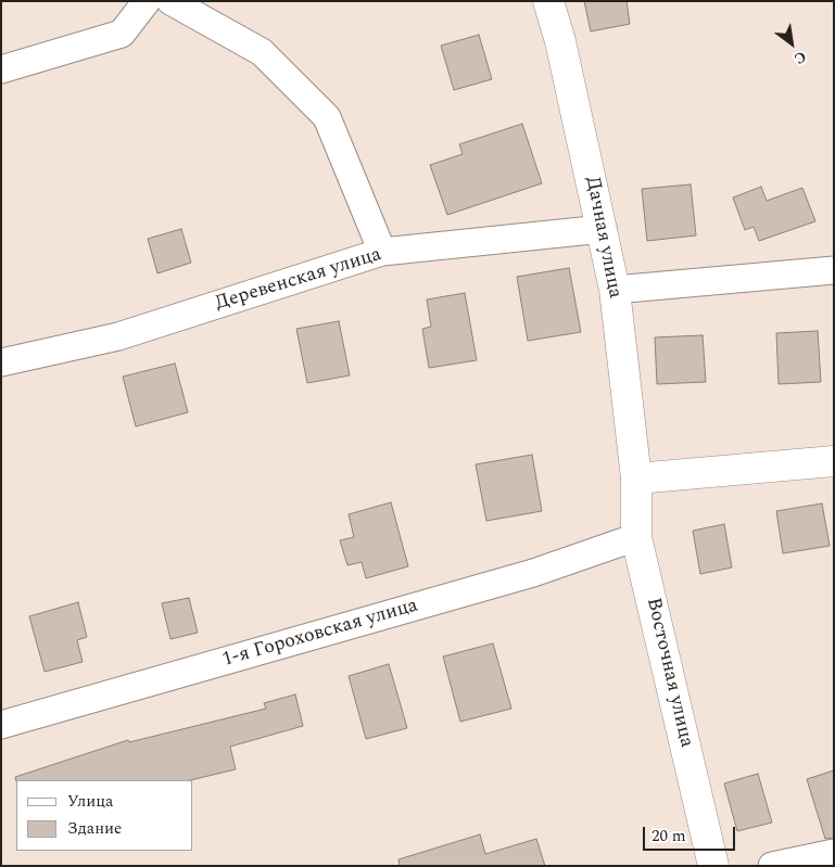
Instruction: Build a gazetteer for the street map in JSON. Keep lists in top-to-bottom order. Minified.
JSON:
{"streets":{"street":["Дачная улица","Деревенская улица","1-я Гороховская улица","Восточная улица"]},"crossings":[["Дачная улица","Деревенская улица"],["Дачная улица","Восточная улица"],["1-я Гороховская улица","Восточная улица"]],"legend":["Улица","Здание"],"scale_bar":"20 m","north":"bottom right"}
